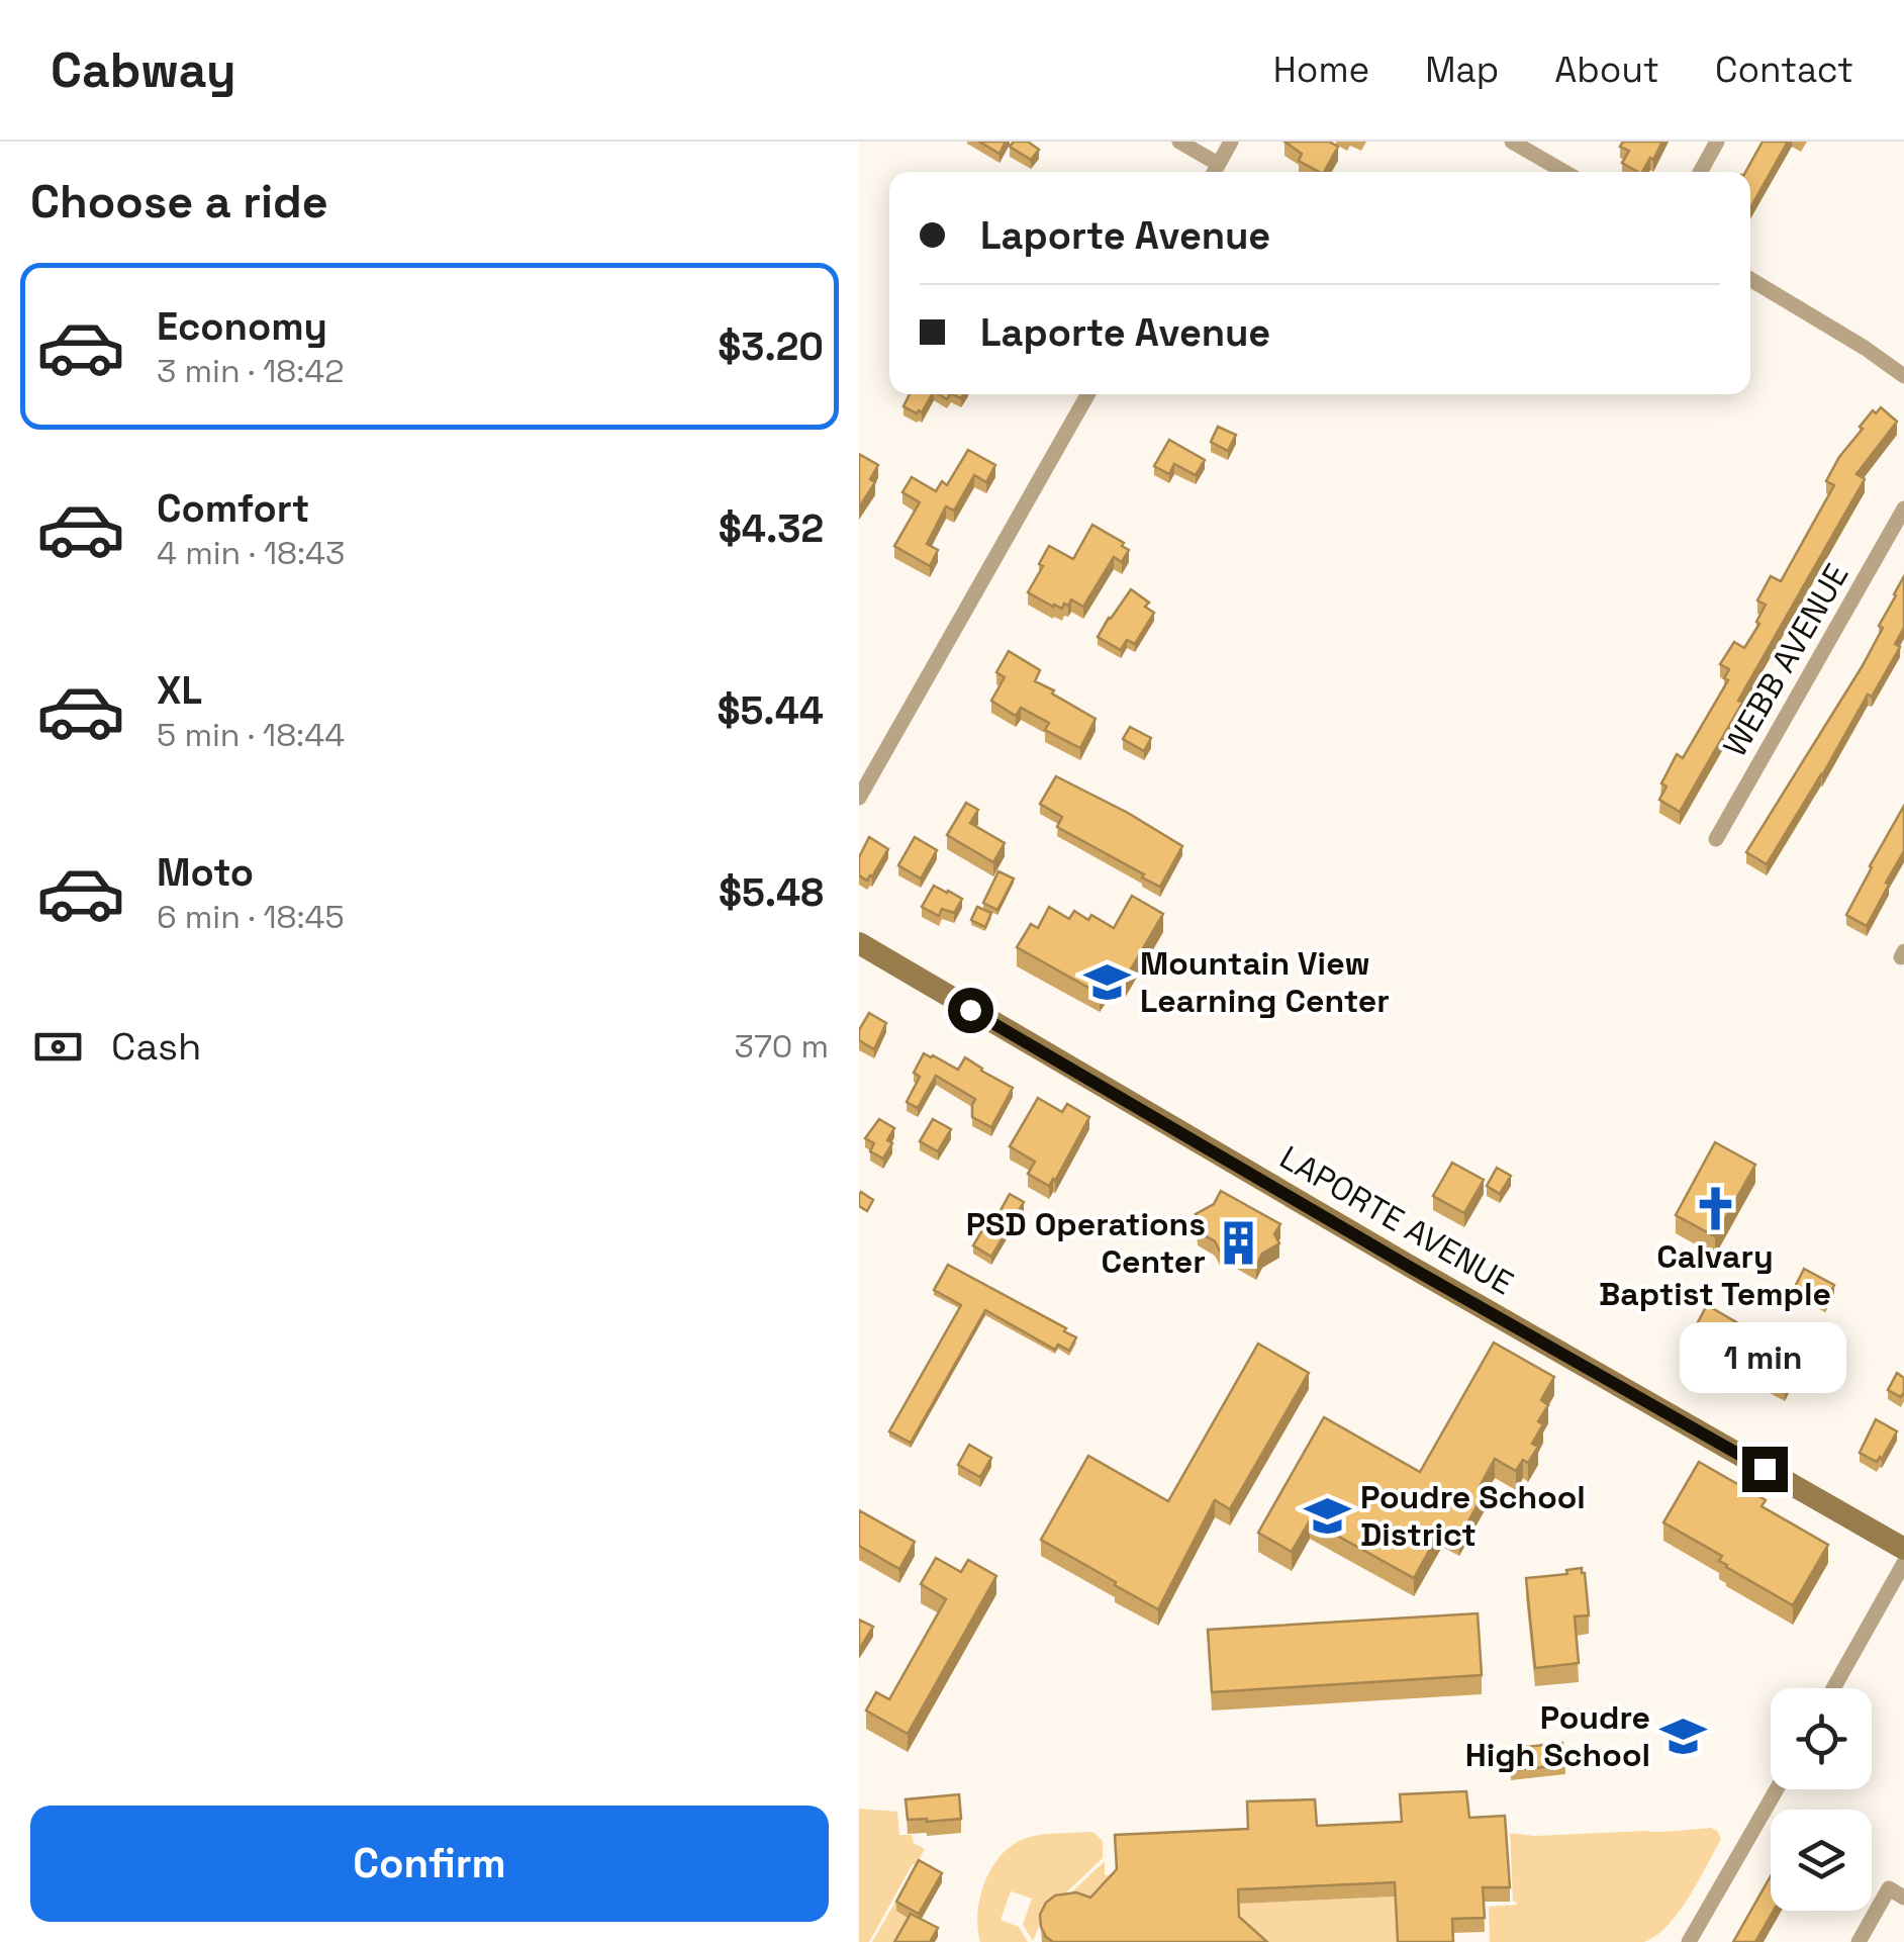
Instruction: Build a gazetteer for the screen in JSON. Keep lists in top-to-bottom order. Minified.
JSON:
{"streets":{"street":["WEBB AVENUE","LAPORTE AVENUE"]},"places":{"school or university":["Mountain View Learning Center","Poudre School District","Poudre High School"],"church":["Calvary Baptist Temple"],"building":["PSD Operations Center"]},"page":{"header":"Cabway","nav":["Home","Map","About","Contact"],"heading":"Choose a ride","banner":["Laporte Avenue","Laporte Avenue"],"list":[{"name":"Economy","note":"3 min · 18:42","value":"$3.20"},{"name":"Comfort","note":"4 min · 18:43","value":"$4.32"},{"name":"XL","note":"5 min · 18:44","value":"$5.44"},{"name":"Moto","note":"6 min · 18:45","value":"$5.48"}],"pay":["Cash","370 m"],"bubble":"1 min","buttons":"Confirm"}}
